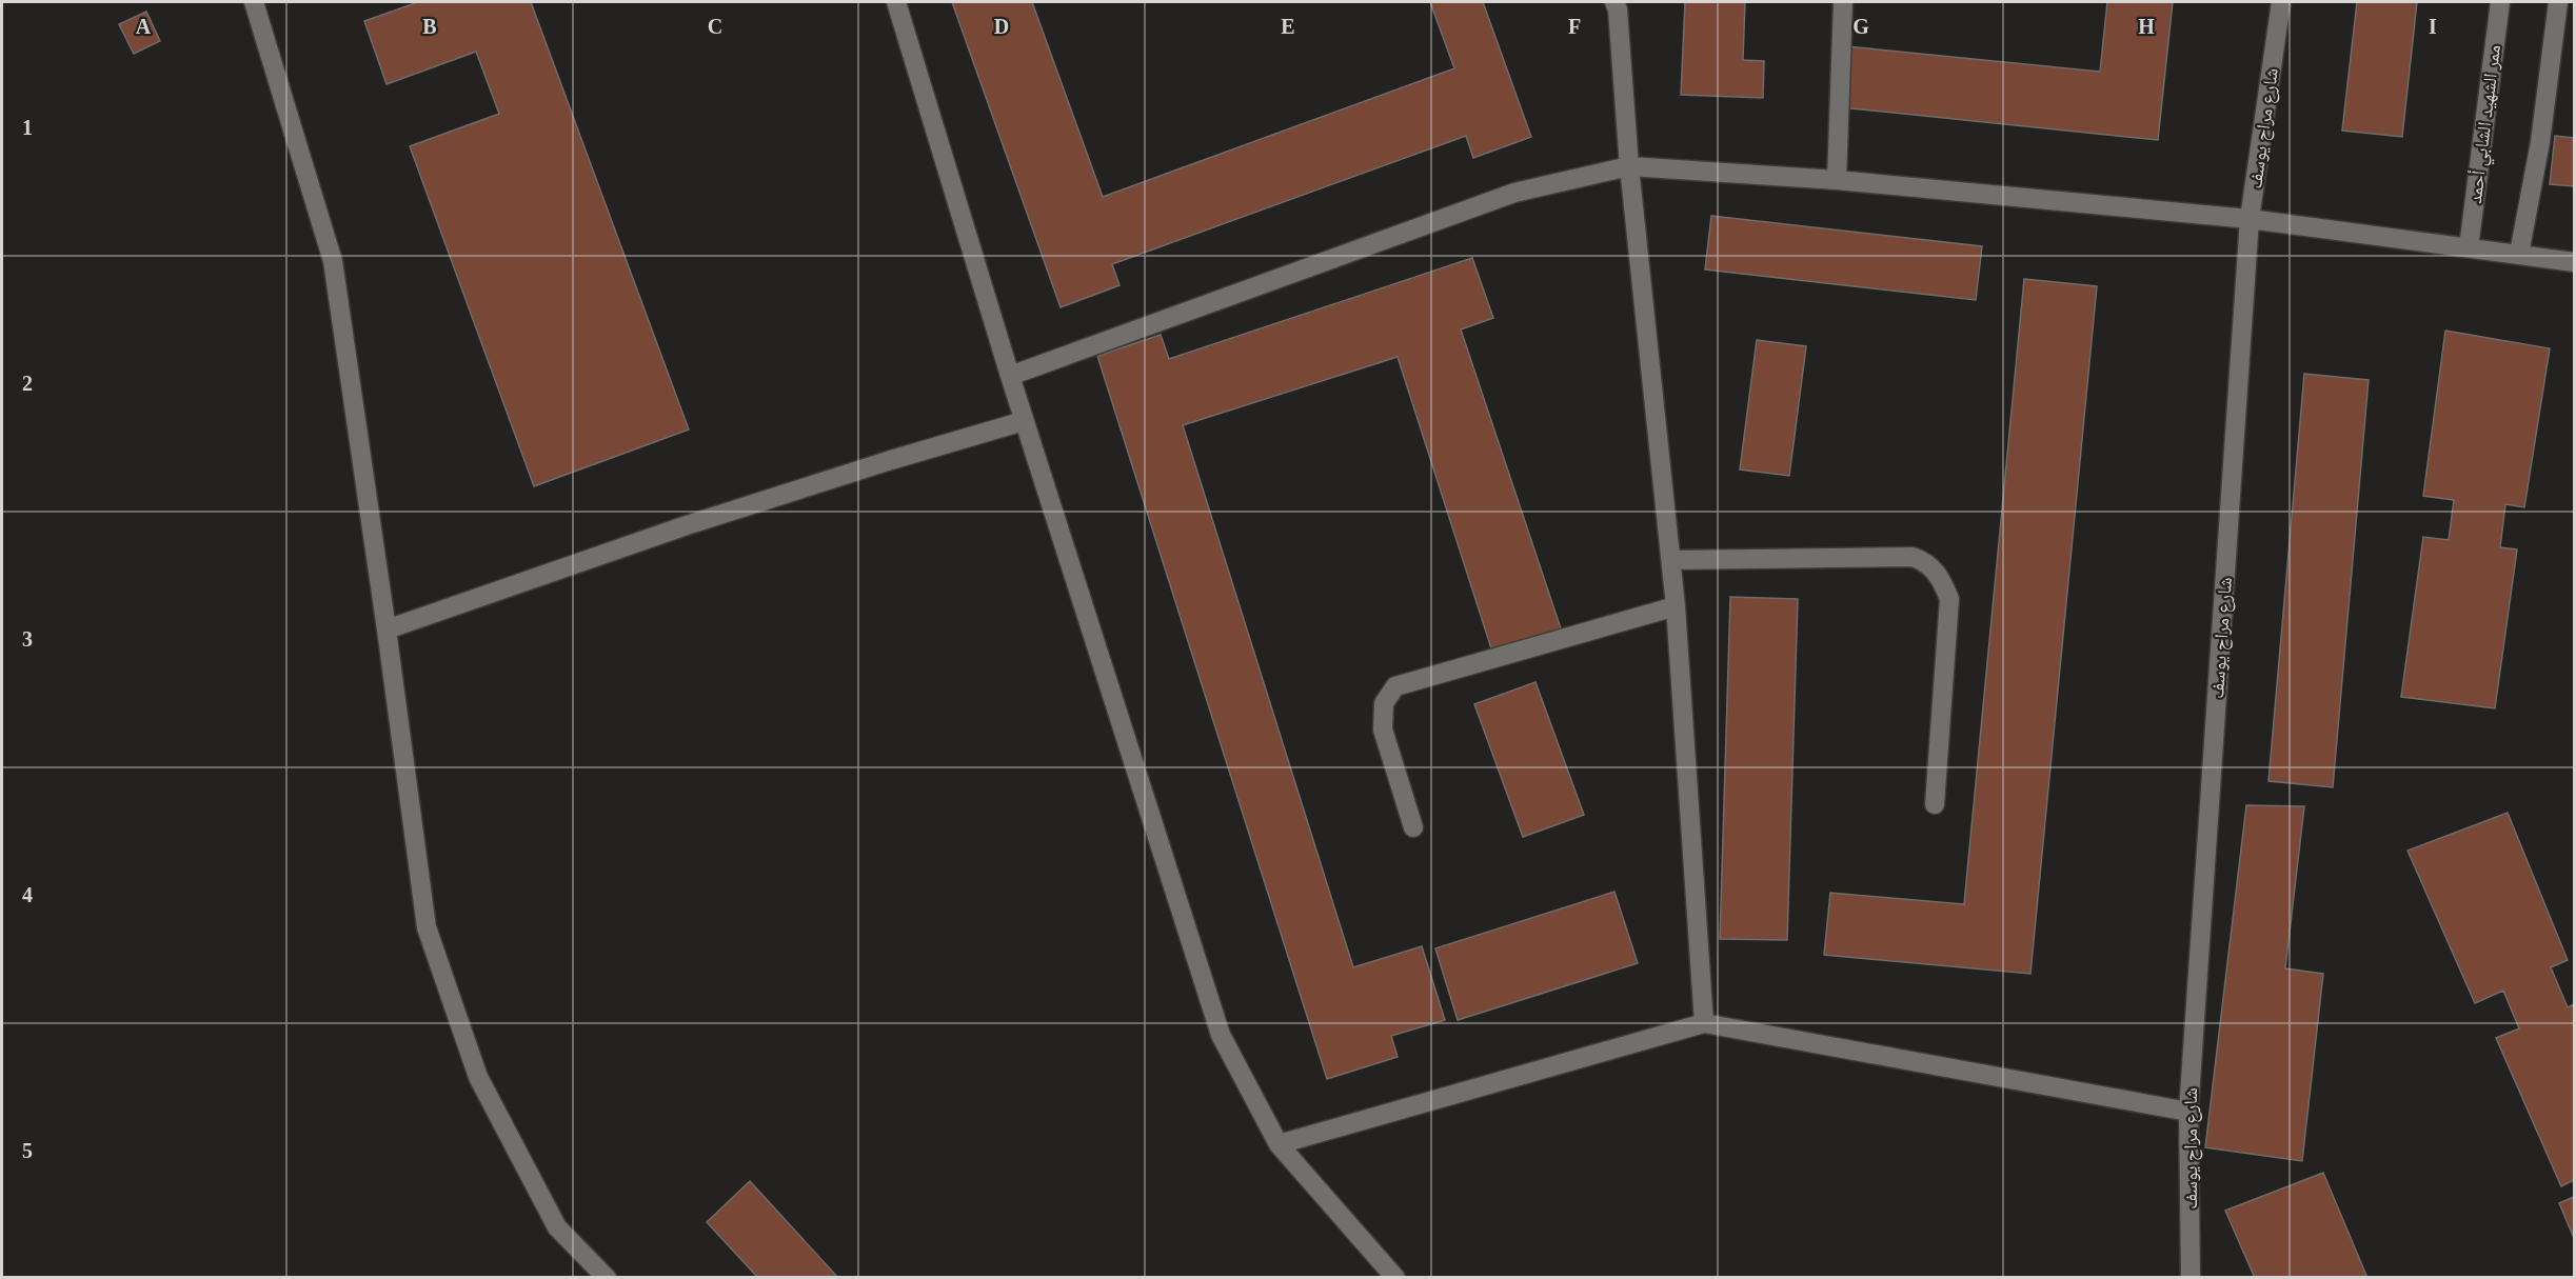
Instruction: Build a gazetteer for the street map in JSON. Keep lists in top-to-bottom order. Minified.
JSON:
{"streets":{"street":["ممر الشهيد الشابي أحمد","شارع مراح يوسف"]},"grid":{"columns":["A","B","C","D","E","F","G","H","I"],"rows":["1","2","3","4","5"]}}
